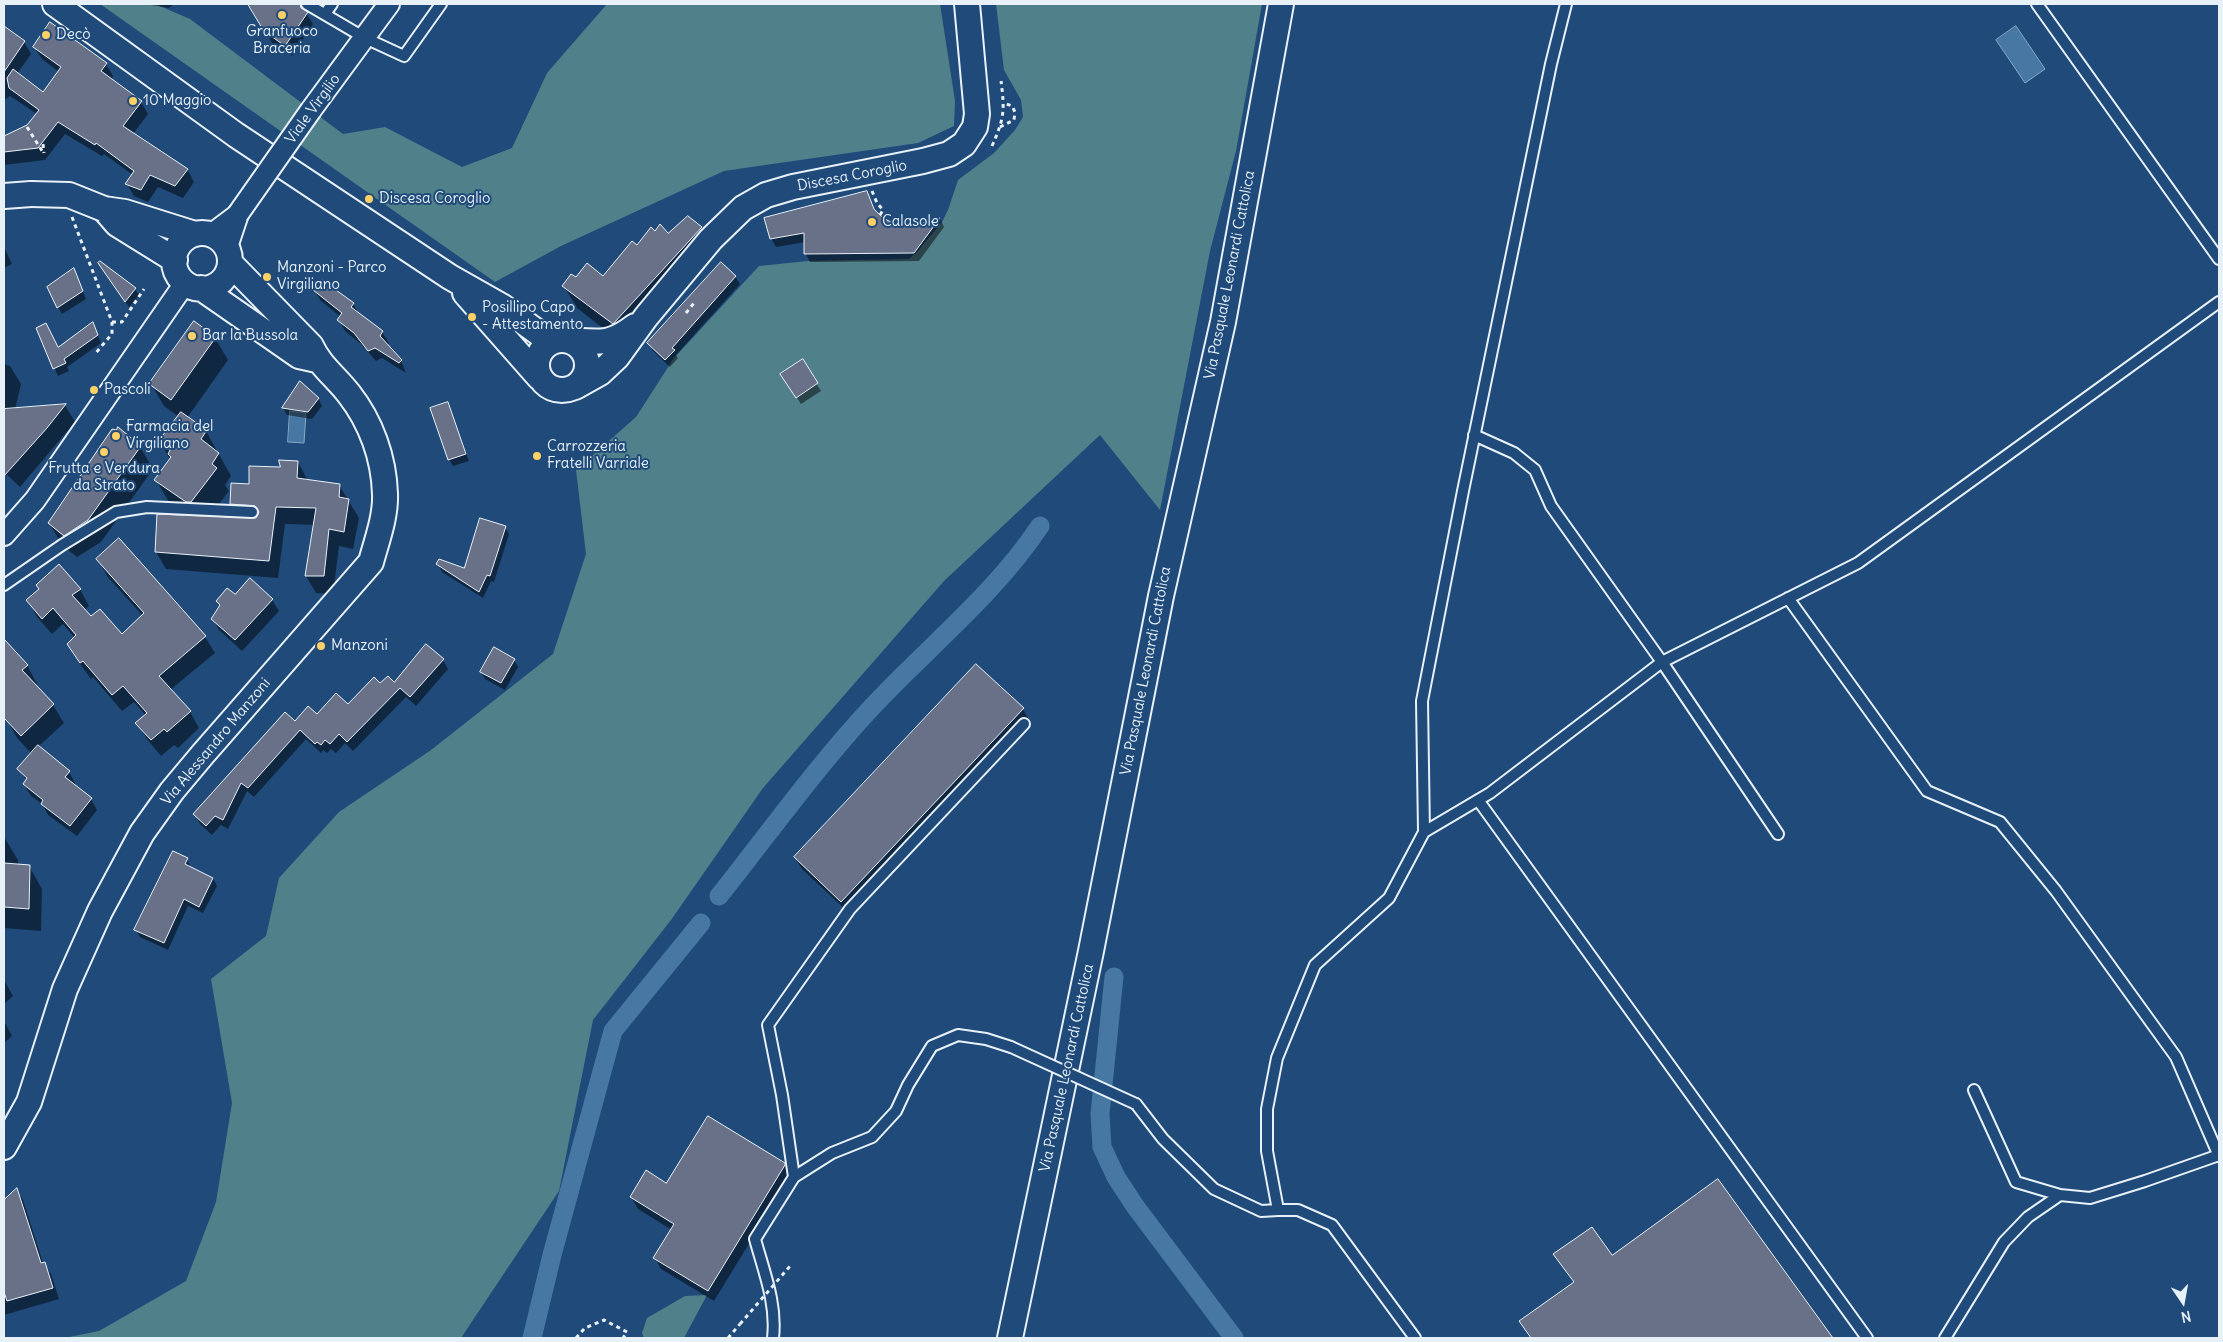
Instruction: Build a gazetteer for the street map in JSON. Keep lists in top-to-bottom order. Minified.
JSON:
{"streets":{"street":["Viale Virgilio","Discesa Coroglio","Via Pasquale Leonardi Cattolica","Via Alessandro Manzoni"]},"crossings":[["Viale Virgilio","Via Alessandro Manzoni"]],"places":["Granfuoco Braceria","Decò","10 Maggio","Discesa Coroglio","Calasole","Manzoni - Parco Virgiliano","Posillipo Capo - Attestamento","Bar la Bussola","Pascoli","Farmacia del Virgiliano","Frutta e Verdura da Strato","Carrozzeria Fratelli Varriale","Manzoni"],"north":"bottom"}
